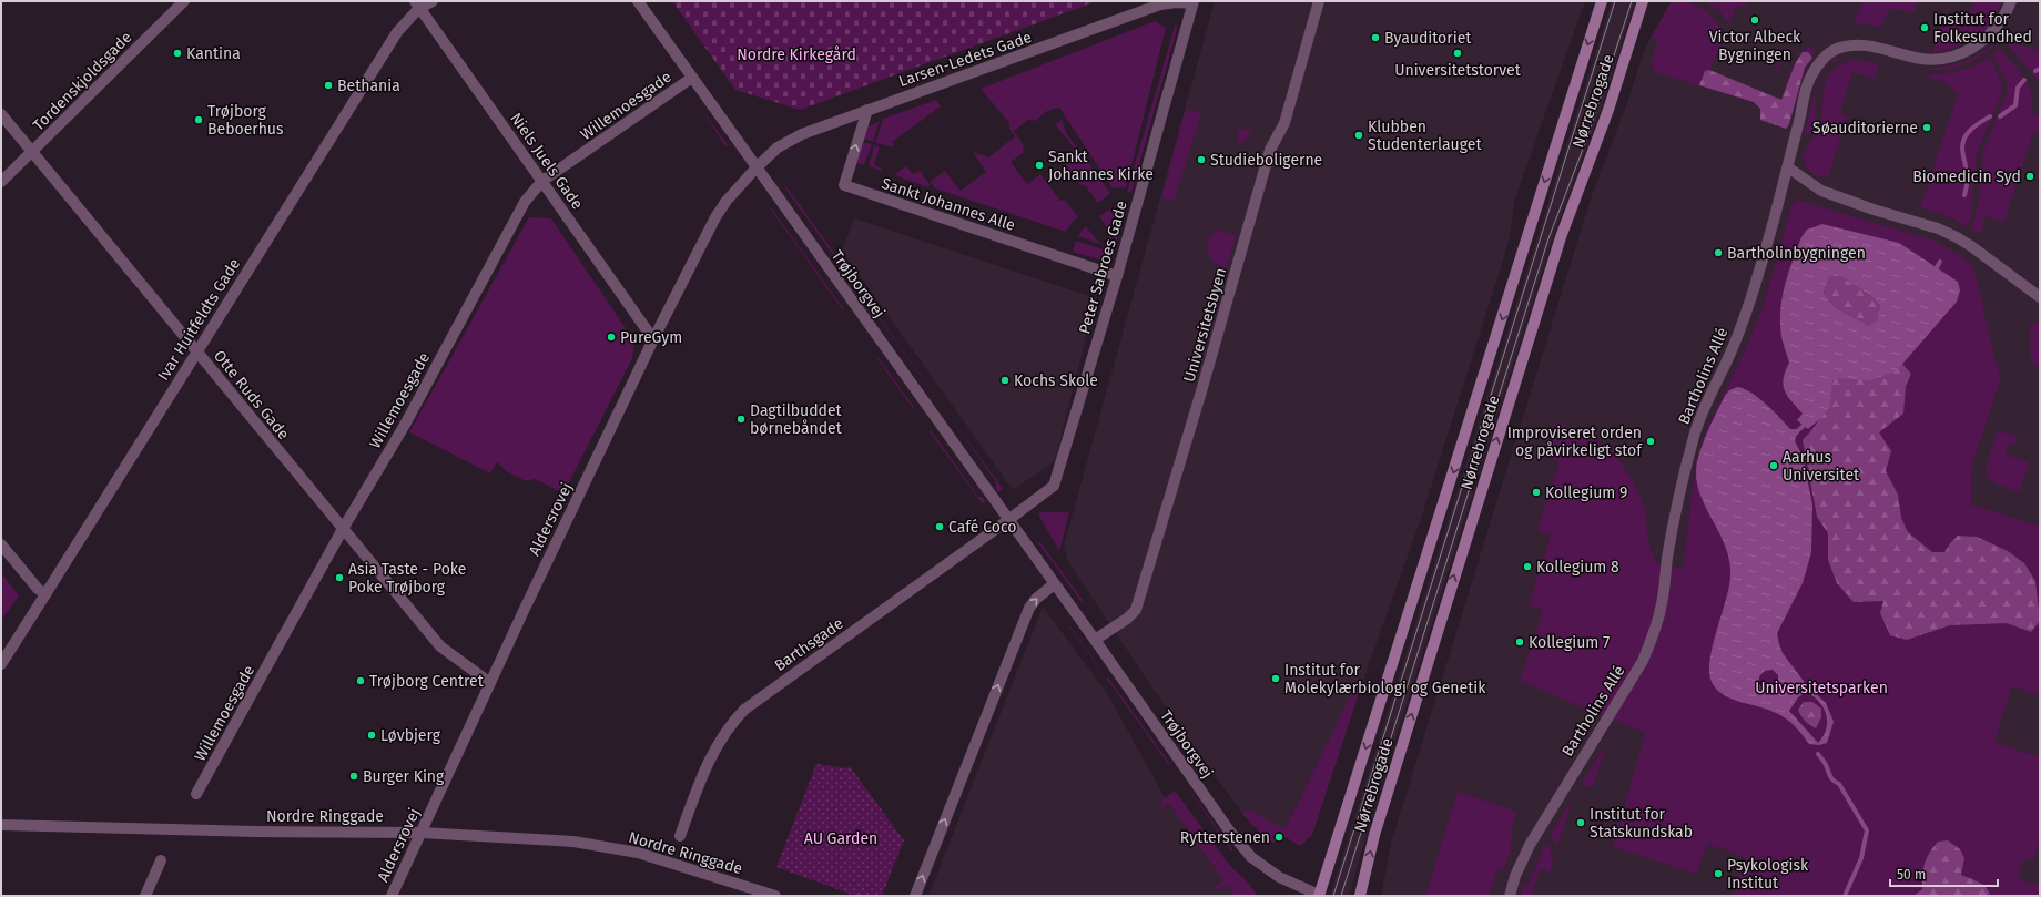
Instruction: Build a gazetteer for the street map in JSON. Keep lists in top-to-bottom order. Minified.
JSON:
{"streets":{"main road":["Nørrebrogade"],"street":["Larsen-Ledets Gade","Tordenskjoldsgade","Willemoesgade","Niels Juels Gade","Sankt Johannes Alle","Peter Sabroes Gade","Trøjborgvej","Ivar Huitfeldts Gade","Universitetsbyen","Bartholins Allé","Otte Ruds Gade","Aldersrovej","Barthsgade","Nordre Ringgade"]},"crossings":[["Larsen-Ledets Gade","Sankt Johannes Alle"],["Larsen-Ledets Gade","Peter Sabroes Gade"],["Larsen-Ledets Gade","Trøjborgvej"],["Larsen-Ledets Gade","Aldersrovej"],["Tordenskjoldsgade","Otte Ruds Gade"],["Nørrebrogade","Trøjborgvej"],["Willemoesgade","Niels Juels Gade"],["Willemoesgade","Trøjborgvej"],["Willemoesgade","Otte Ruds Gade"],["Niels Juels Gade","Ivar Huitfeldts Gade"],["Niels Juels Gade","Aldersrovej"],["Sankt Johannes Alle","Peter Sabroes Gade"],["Peter Sabroes Gade","Trøjborgvej"],["Peter Sabroes Gade","Barthsgade"],["Trøjborgvej","Universitetsbyen"],["Trøjborgvej","Aldersrovej"],["Trøjborgvej","Barthsgade"],["Ivar Huitfeldts Gade","Otte Ruds Gade"],["Otte Ruds Gade","Aldersrovej"],["Aldersrovej","Nordre Ringgade"]],"one_way":["Sankt Johannes Alle"],"parks":["Nordre Kirkegård","Universitetsparken","AU Garden"],"places":["Victor Albeck Bygningen","Institut for Folkesundhed","Byauditoriet","Kantina","Universitetstorvet","Bethania","Trøjborg Beboerhus","Søauditorierne","Klubben Studenterlauget","Studieboligerne","Sankt Johannes Kirke","Biomedicin Syd","Bartholinbygningen","PureGym","Kochs Skole","Dagtilbuddet børnebåndet","Improviseret orden og påvirkeligt stof","Aarhus Universitet","Kollegium 9","Café Coco","Kollegium 8","Asia Taste - Poke Poke Trøjborg","Kollegium 7","Institut for Molekylærbiologi og Genetik","Trøjborg Centret","Løvbjerg","Burger King","Institut for Statskundskab","Rytterstenen","Psykologisk Institut"],"scale_bar":"50 m"}
